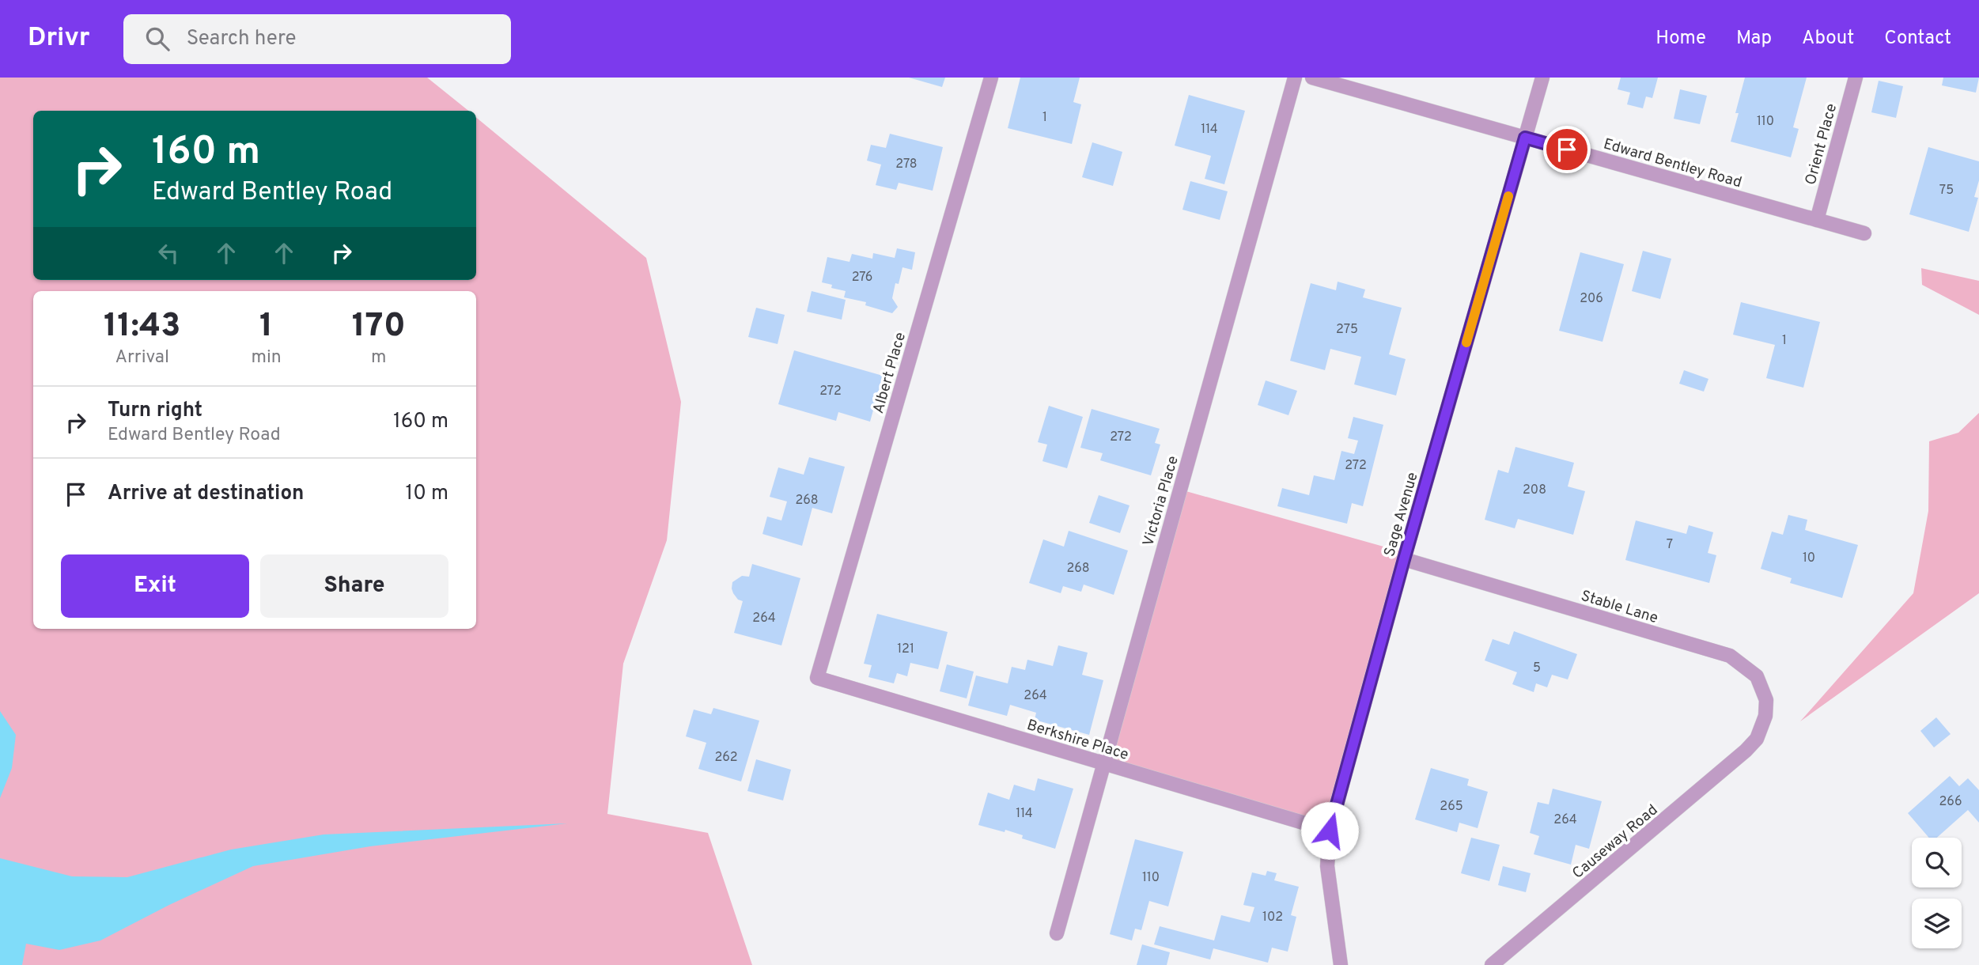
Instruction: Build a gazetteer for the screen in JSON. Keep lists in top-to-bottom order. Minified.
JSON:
{"streets":{"street":["Orient Place","Edward Bentley Road","Albert Place","Victoria Place","Sage Avenue","Stable Lane","Berkshire Place","Causeway Road"]},"crossings":[["Orient Place","Edward Bentley Road"],["Edward Bentley Road","Sage Avenue"],["Albert Place","Berkshire Place"],["Victoria Place","Berkshire Place"],["Sage Avenue","Stable Lane"],["Sage Avenue","Berkshire Place"],["Stable Lane","Causeway Road"]],"house_numbers":["1","110","114","278","75","276","206","275","1","272","272","272","208","268","7","10","268","264","121","5","264","262","266","265","114","264","110","102"],"page":{"header":"Drivr","search":"Search here","nav":["Home","Map","About","Contact"],"turn":["160 m","Edward Bentley Road"],"eta":["11:43","Arrival","1","min","170","m"],"list":[{"name":"Turn right","note":"Edward Bentley Road","value":"160 m"},{"name":"Arrive at destination","value":"10 m"}],"buttons":["Exit","Share"]}}
